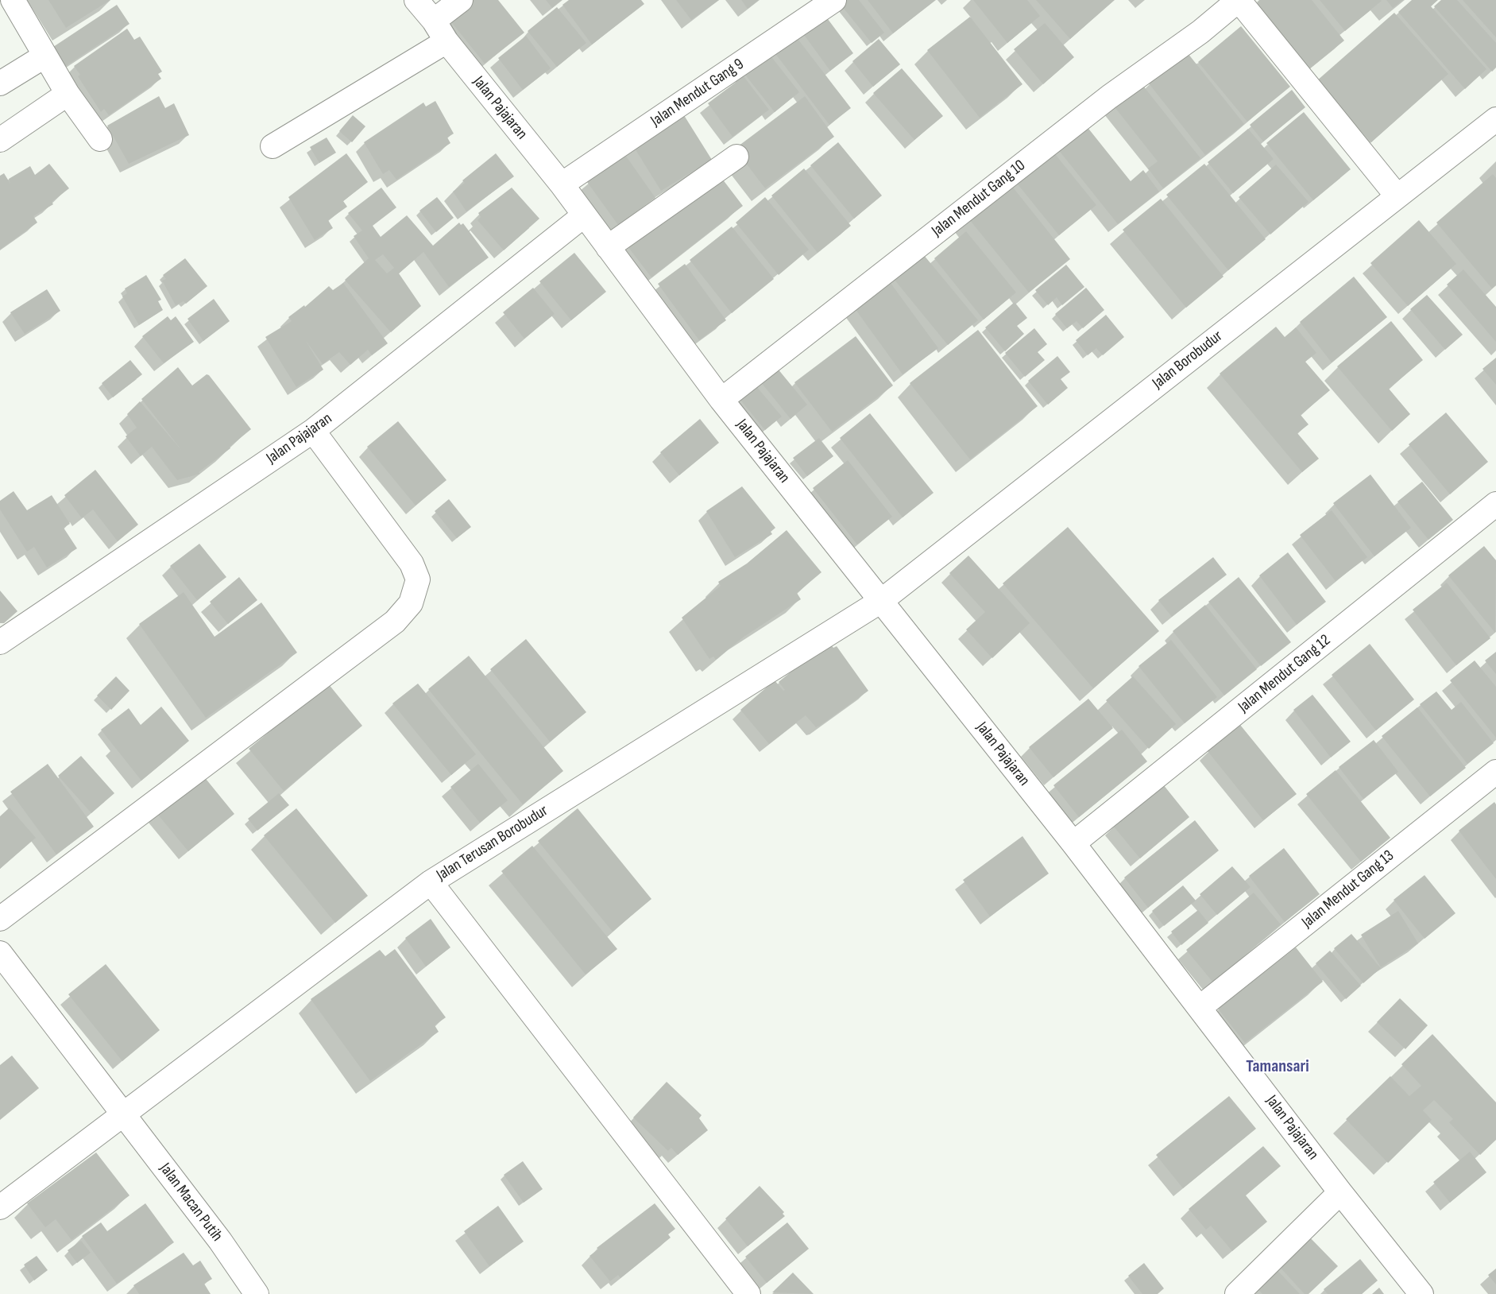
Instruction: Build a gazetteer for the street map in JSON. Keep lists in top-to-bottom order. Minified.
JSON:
{"streets":{"street":["Jalan Mendut Gang 9","Jalan Pajajaran","Jalan Mendut Gang 10","Jalan Borobudur","Jalan Mendut Gang 12","Jalan Terusan Borobudur","Jalan Mendut Gang 13","Jalan Macan Putih"]},"crossings":[["Jalan Mendut Gang 9","Jalan Pajajaran"],["Jalan Pajajaran","Jalan Mendut Gang 10"],["Jalan Pajajaran","Jalan Borobudur"],["Jalan Pajajaran","Jalan Mendut Gang 12"],["Jalan Pajajaran","Jalan Terusan Borobudur"],["Jalan Pajajaran","Jalan Mendut Gang 13"],["Jalan Borobudur","Jalan Terusan Borobudur"],["Jalan Terusan Borobudur","Jalan Macan Putih"]],"districts":["Tamansari"]}
